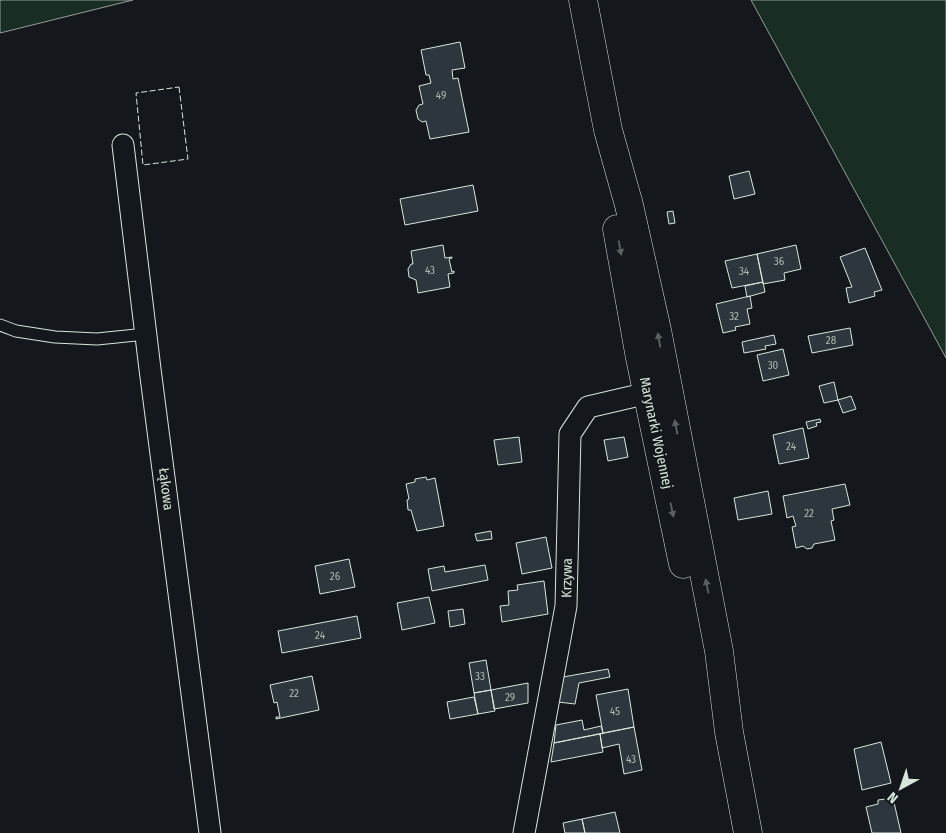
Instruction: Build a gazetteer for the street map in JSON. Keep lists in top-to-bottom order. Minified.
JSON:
{"streets":{"main road":["Marynarki Wojennej"],"street":["Łąkowa","Krzywa"]},"crossings":[["Marynarki Wojennej","Krzywa"]],"house_numbers":["49","36","43","34","32","28","30","24","22","26","24","33","22","29","45","43"],"north":"bottom left"}
